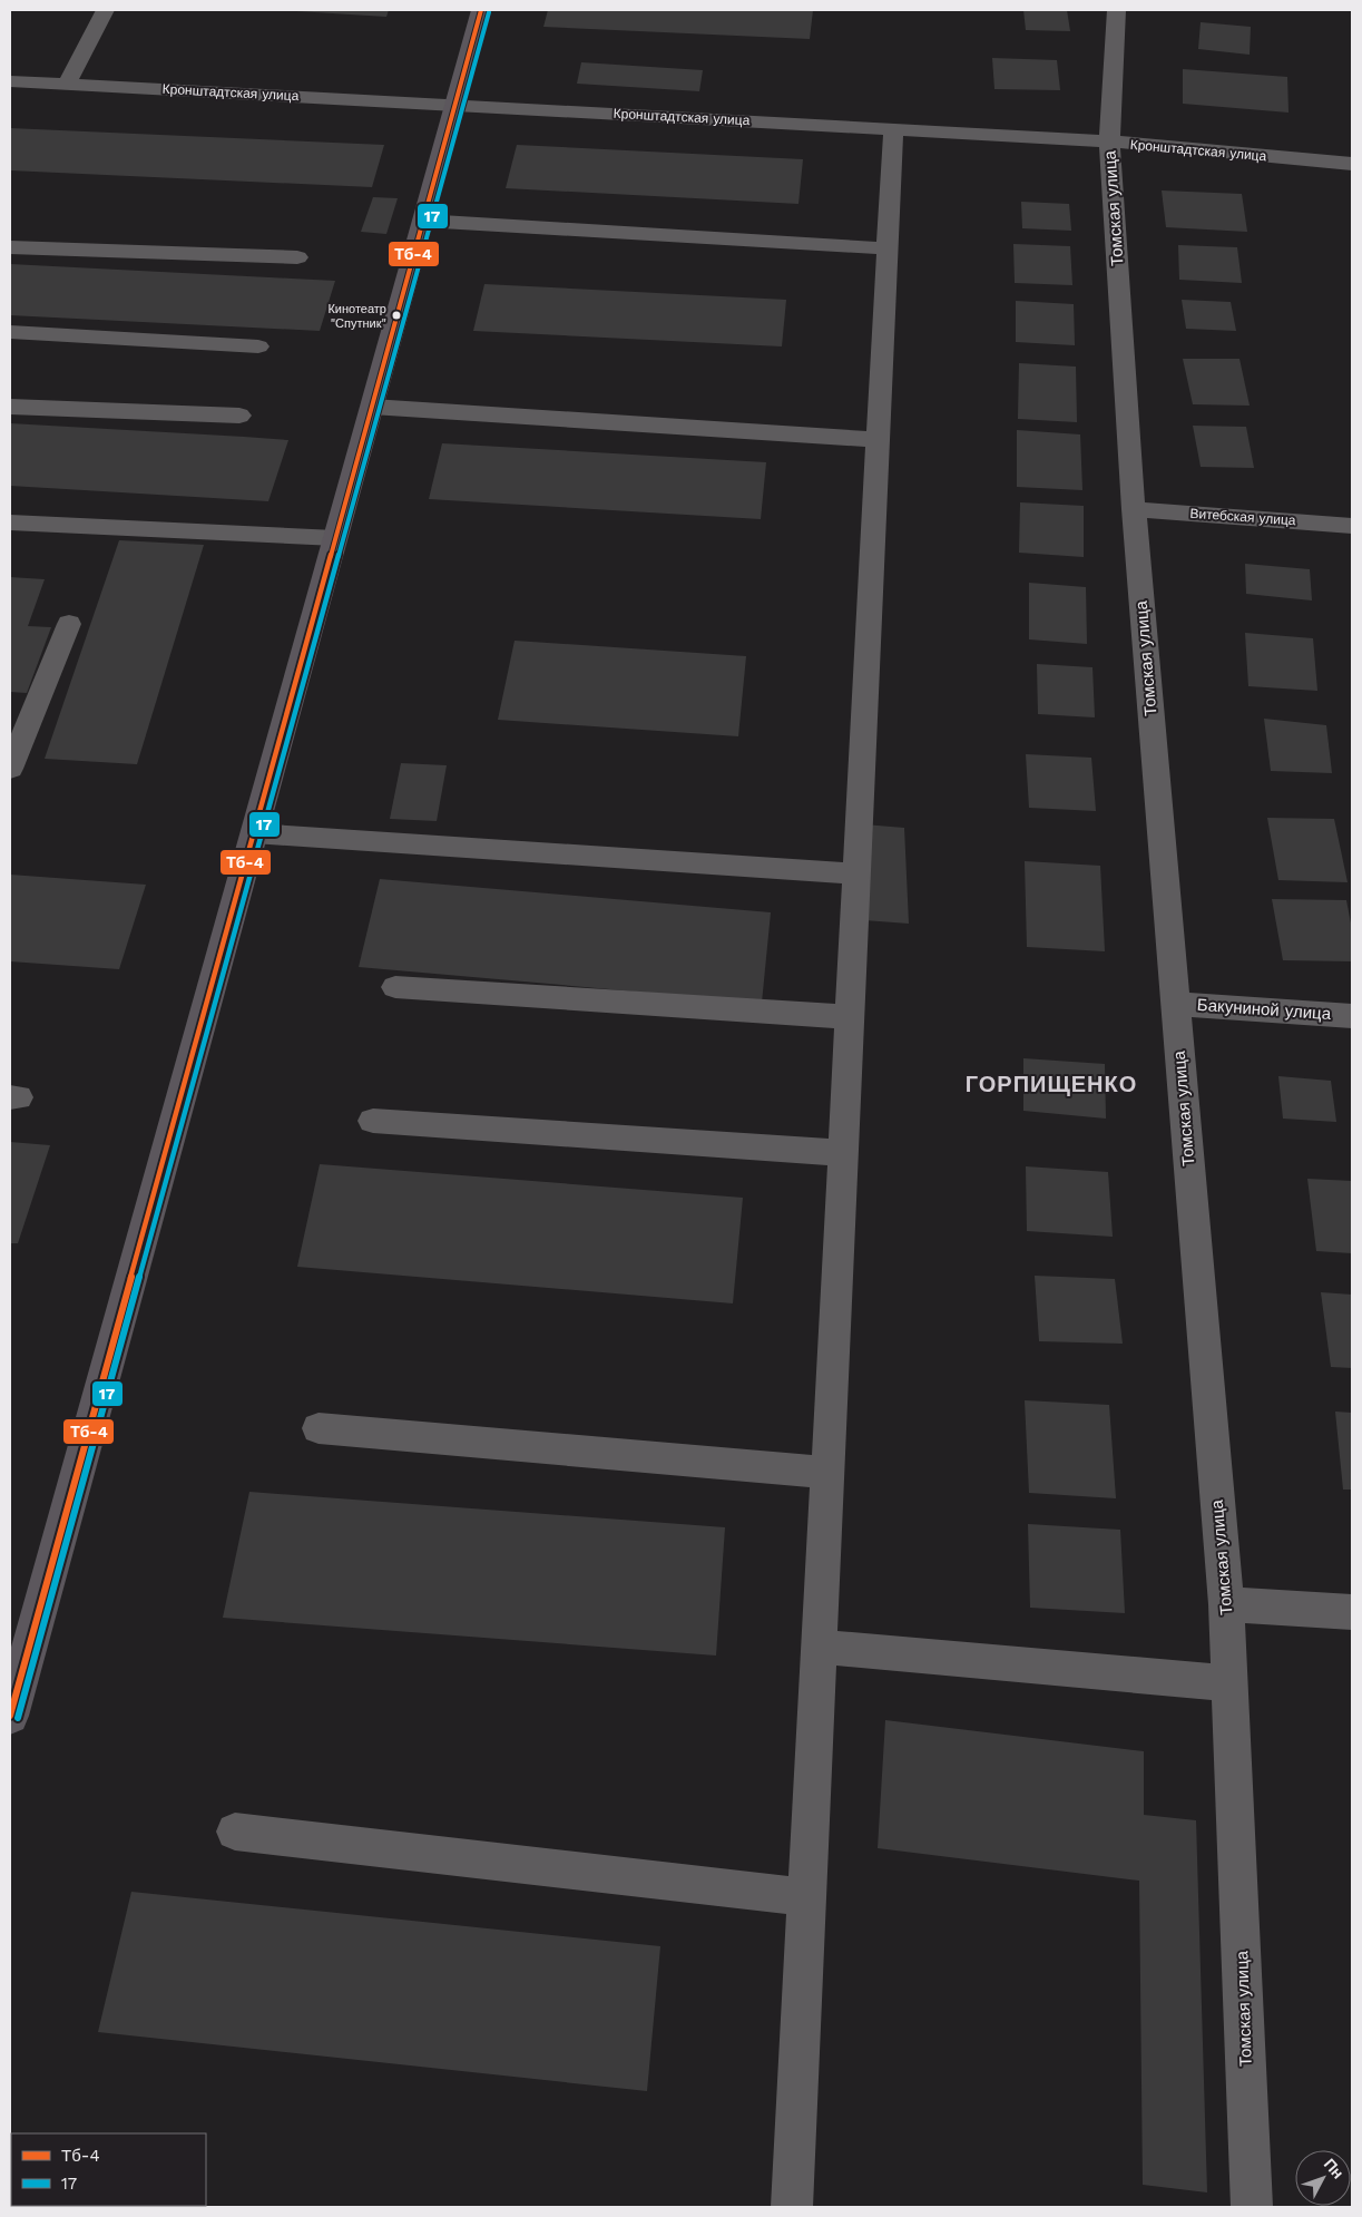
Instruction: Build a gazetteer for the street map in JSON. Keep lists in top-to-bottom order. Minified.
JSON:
{"streets":{"street":["Кронштадтская улица","Томская улица","Витебская улица","Бакуниной улица"]},"crossings":[["Кронштадтская улица","Томская улица"],["Томская улица","Витебская улица"],["Томская улица","Бакуниной улица"]],"districts":["ГОРПИЩЕНКО"],"places":["Кинотеатр \"Спутник\""],"lines":["transit line Тб-4","transit line 17"],"legend":["Тб-4","17"],"north":"top right"}
